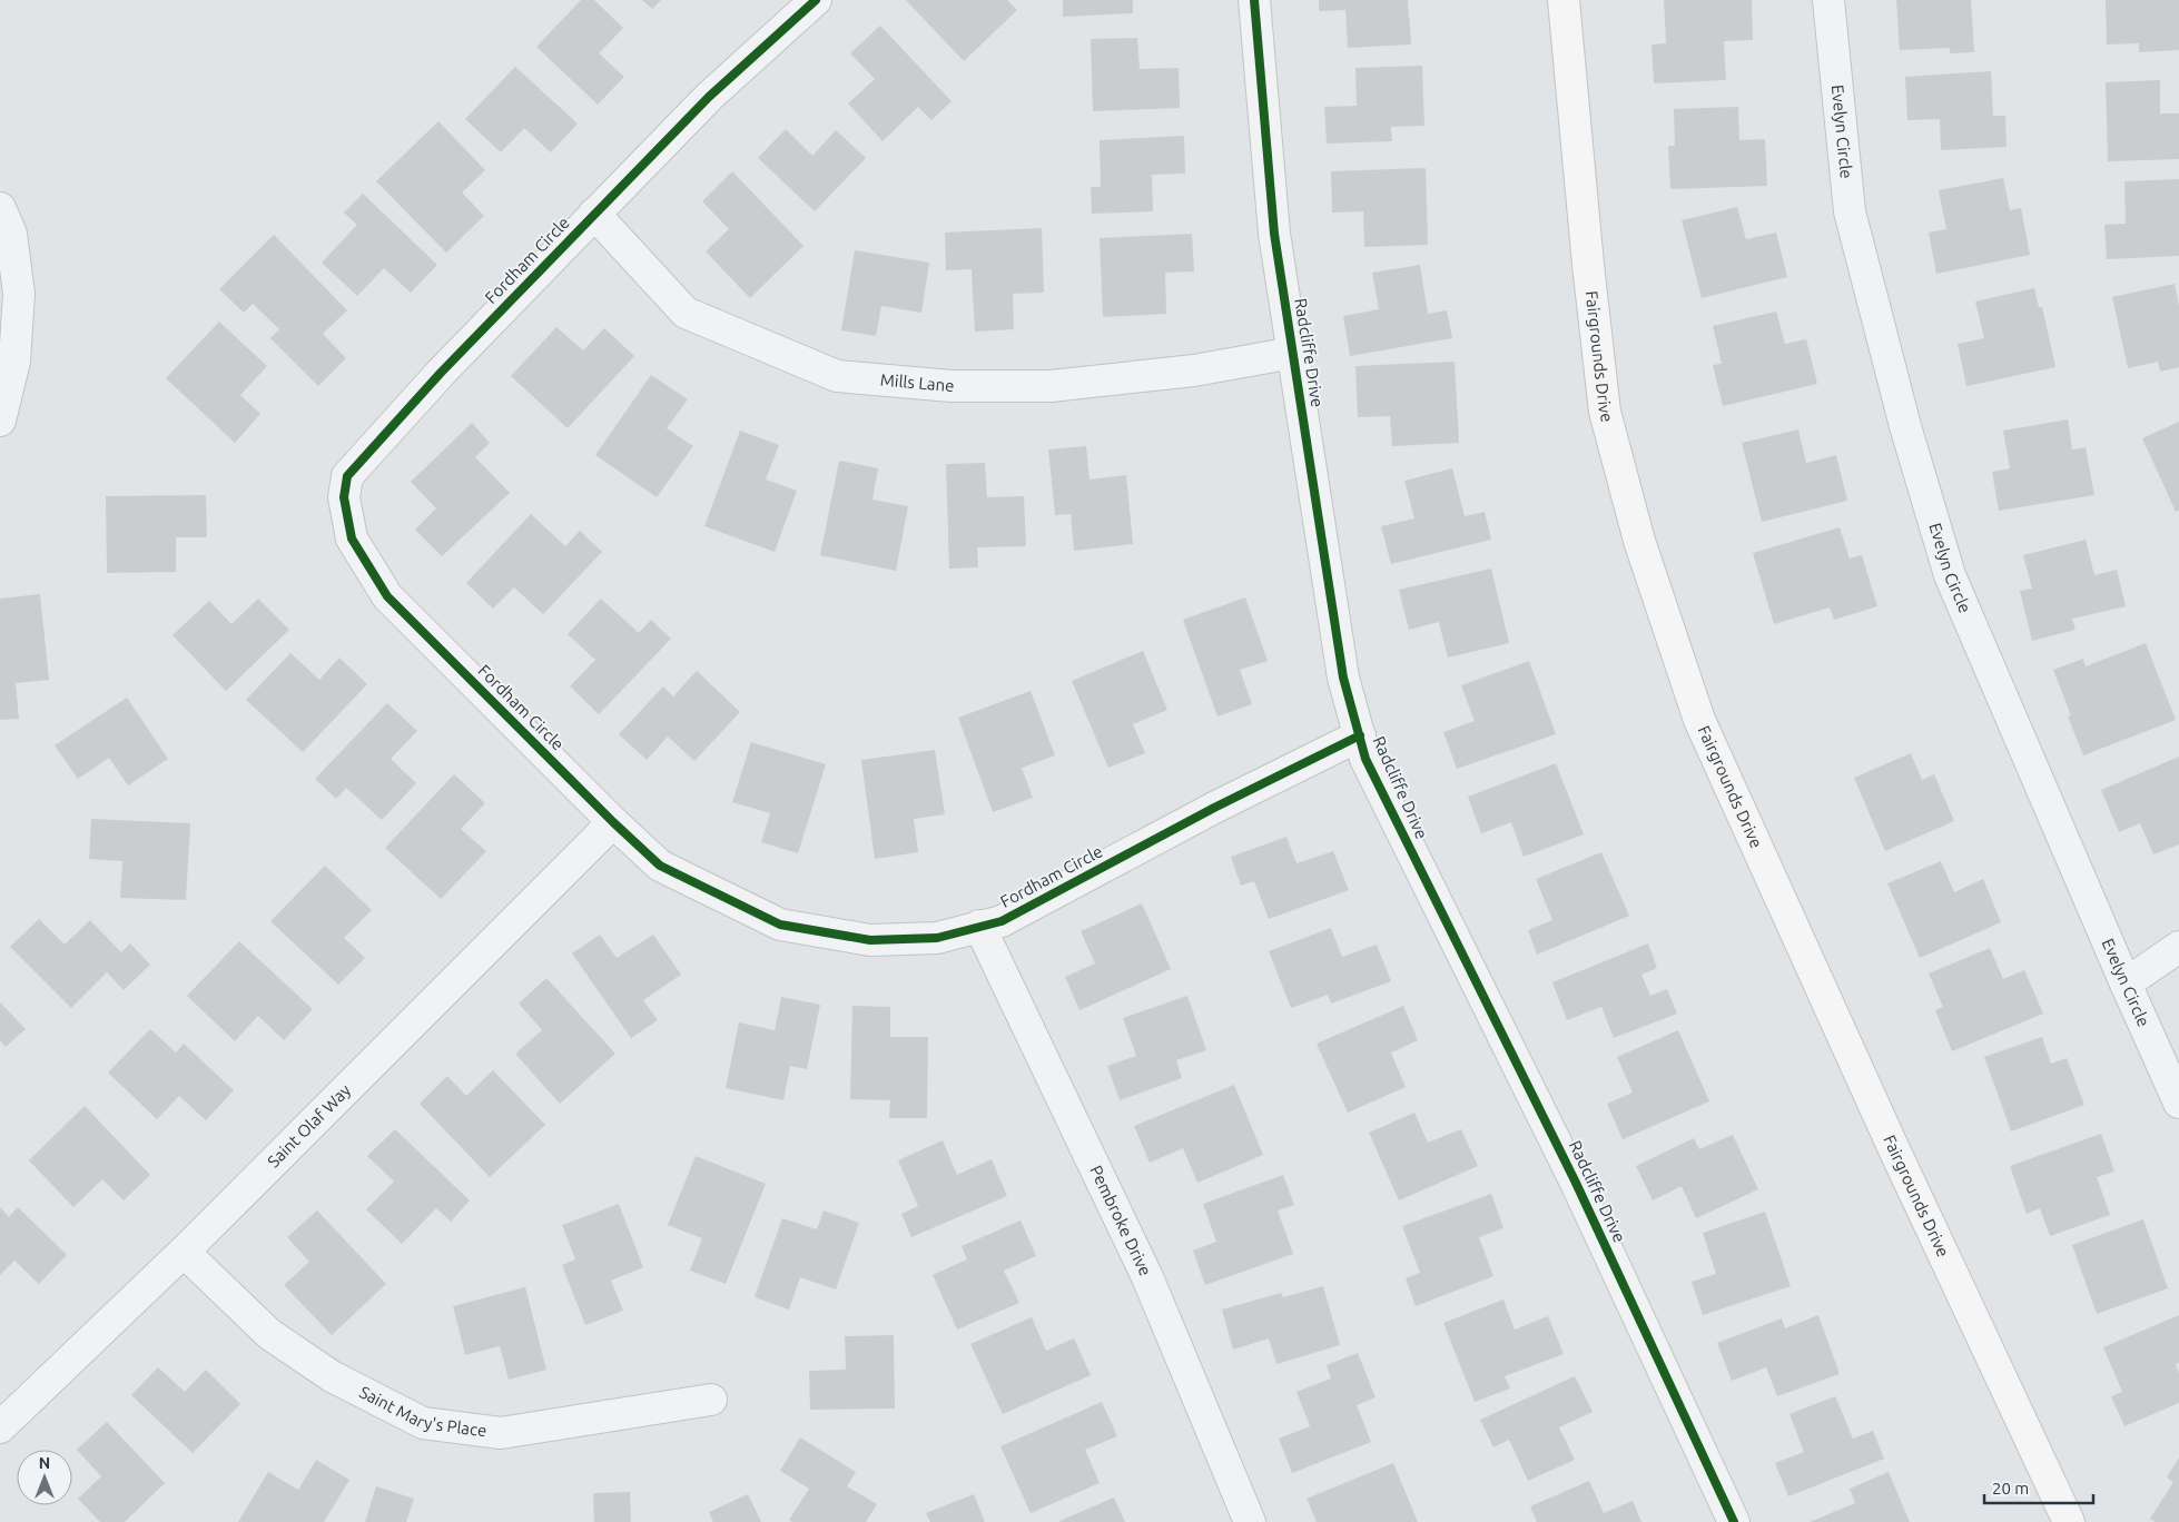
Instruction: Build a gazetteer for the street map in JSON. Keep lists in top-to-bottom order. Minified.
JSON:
{"streets":{"main road":["Fairgrounds Drive"],"street":["Evelyn Circle","Fordham Circle","Radcliffe Drive","Mills Lane","Saint Olaf Way","Pembroke Drive","Saint Mary's Place"]},"crossings":[["Fordham Circle","Radcliffe Drive"],["Fordham Circle","Mills Lane"],["Fordham Circle","Saint Olaf Way"],["Fordham Circle","Pembroke Drive"],["Radcliffe Drive","Mills Lane"],["Saint Olaf Way","Saint Mary's Place"]],"scale_bar":"20 m","north":"top"}
